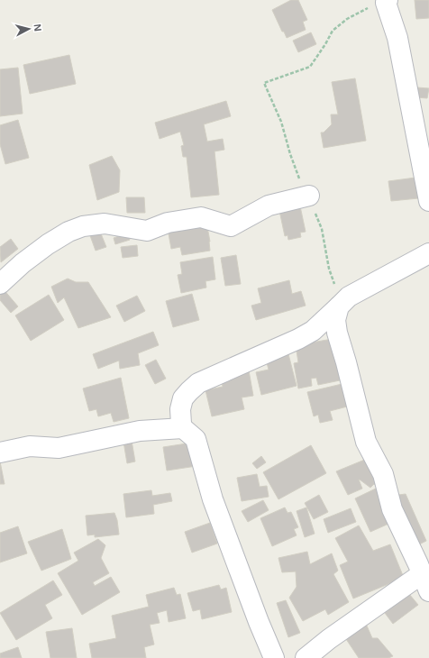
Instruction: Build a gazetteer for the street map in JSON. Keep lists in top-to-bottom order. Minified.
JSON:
{"north":"right"}
